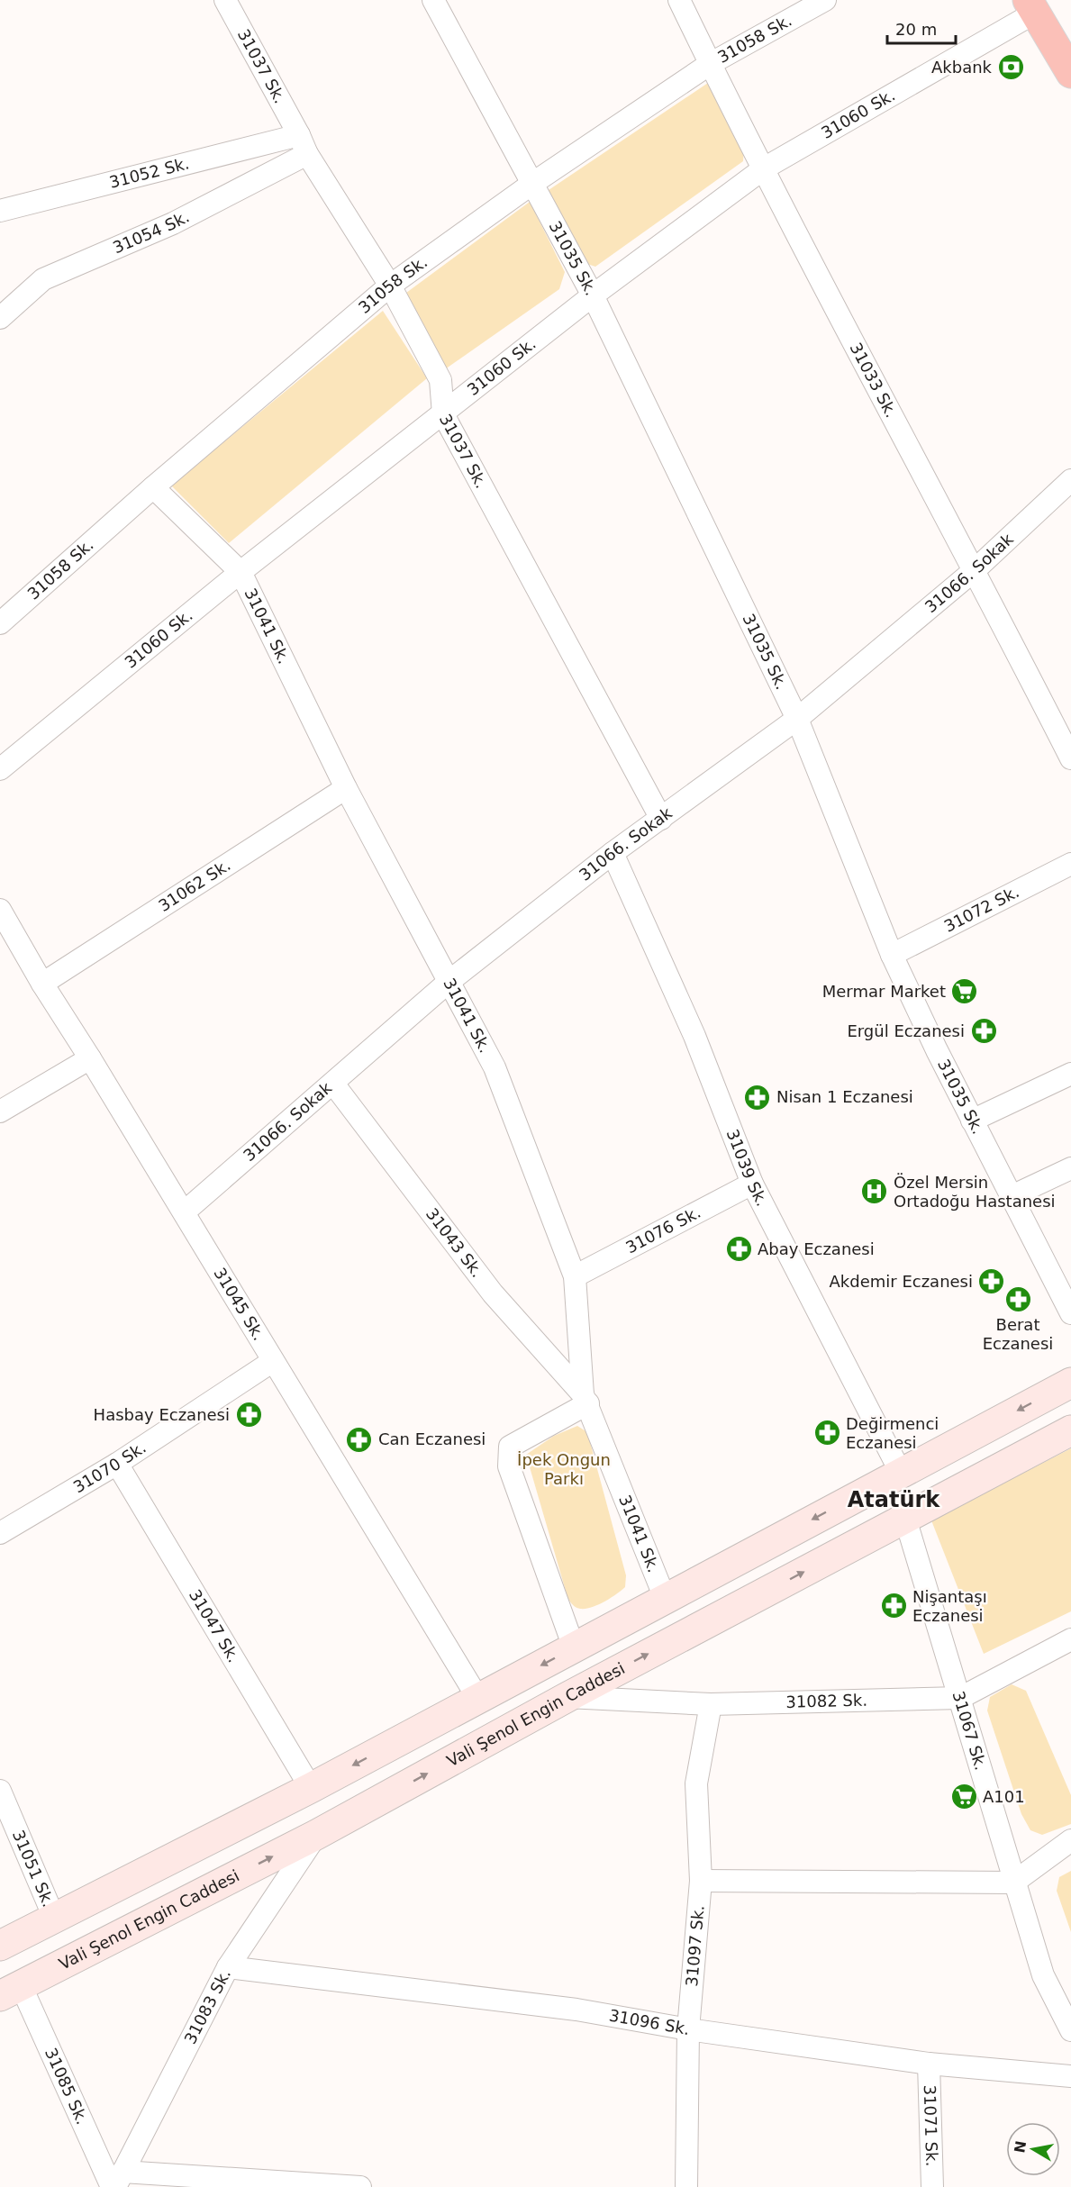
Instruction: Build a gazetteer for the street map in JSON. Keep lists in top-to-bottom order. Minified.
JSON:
{"streets":{"main road":["Vali Şenol Engin Caddesi"],"street":["31058 Sk.","31037 Sk.","31060 Sk.","31052 Sk.","31054 Sk.","31035 Sk.","31033 Sk.","31066. Sokak","31041 Sk.","31062 Sk.","31072 Sk.","31039 Sk.","31076 Sk.","31043 Sk.","31045 Sk.","31070 Sk.","31047 Sk.","31082 Sk.","31067 Sk.","31051 Sk.","31097 Sk.","31083 Sk.","31096 Sk.","31085 Sk.","31071 Sk."]},"crossings":[["31058 Sk.","31037 Sk."],["31058 Sk.","31035 Sk."],["31058 Sk.","31033 Sk."],["31058 Sk.","31041 Sk."],["31037 Sk.","31060 Sk."],["31037 Sk.","31052 Sk."],["31037 Sk.","31054 Sk."],["31037 Sk.","31066. Sokak"],["31060 Sk.","31035 Sk."],["31060 Sk.","31033 Sk."],["31060 Sk.","31041 Sk."],["31052 Sk.","31054 Sk."],["31035 Sk.","31066. Sokak"],["31035 Sk.","31072 Sk."],["31033 Sk.","31066. Sokak"],["31066. Sokak","31041 Sk."],["31066. Sokak","31039 Sk."],["31066. Sokak","31043 Sk."],["31066. Sokak","31045 Sk."],["31041 Sk.","31062 Sk."],["31041 Sk.","31076 Sk."],["31041 Sk.","31043 Sk."],["31062 Sk.","31045 Sk."],["31039 Sk.","31076 Sk."],["31045 Sk.","31070 Sk."],["31070 Sk.","31047 Sk."],["31082 Sk.","Vali Şenol Engin Caddesi"],["31082 Sk.","31067 Sk."],["31082 Sk.","31097 Sk."],["Vali Şenol Engin Caddesi","31067 Sk."],["Vali Şenol Engin Caddesi","31083 Sk."],["Vali Şenol Engin Caddesi","31085 Sk."],["31097 Sk.","31096 Sk."],["31083 Sk.","31096 Sk."],["31083 Sk.","31085 Sk."],["31096 Sk.","31071 Sk."]],"districts":["Atatürk"],"parks":["İpek Ongun Parkı"],"places":{"bank":["Akbank"],"supermarket":["Mermar Market","A101"],"pharmacy":["Ergül Eczanesi","Nisan 1 Eczanesi","Abay Eczanesi","Akdemir Eczanesi","Berat Eczanesi","Hasbay Eczanesi","Değirmenci Eczanesi","Can Eczanesi","Nişantaşı Eczanesi"],"hospital":["Özel Mersin Ortadoğu Hastanesi"]},"scale_bar":"20 m","north":"left"}
